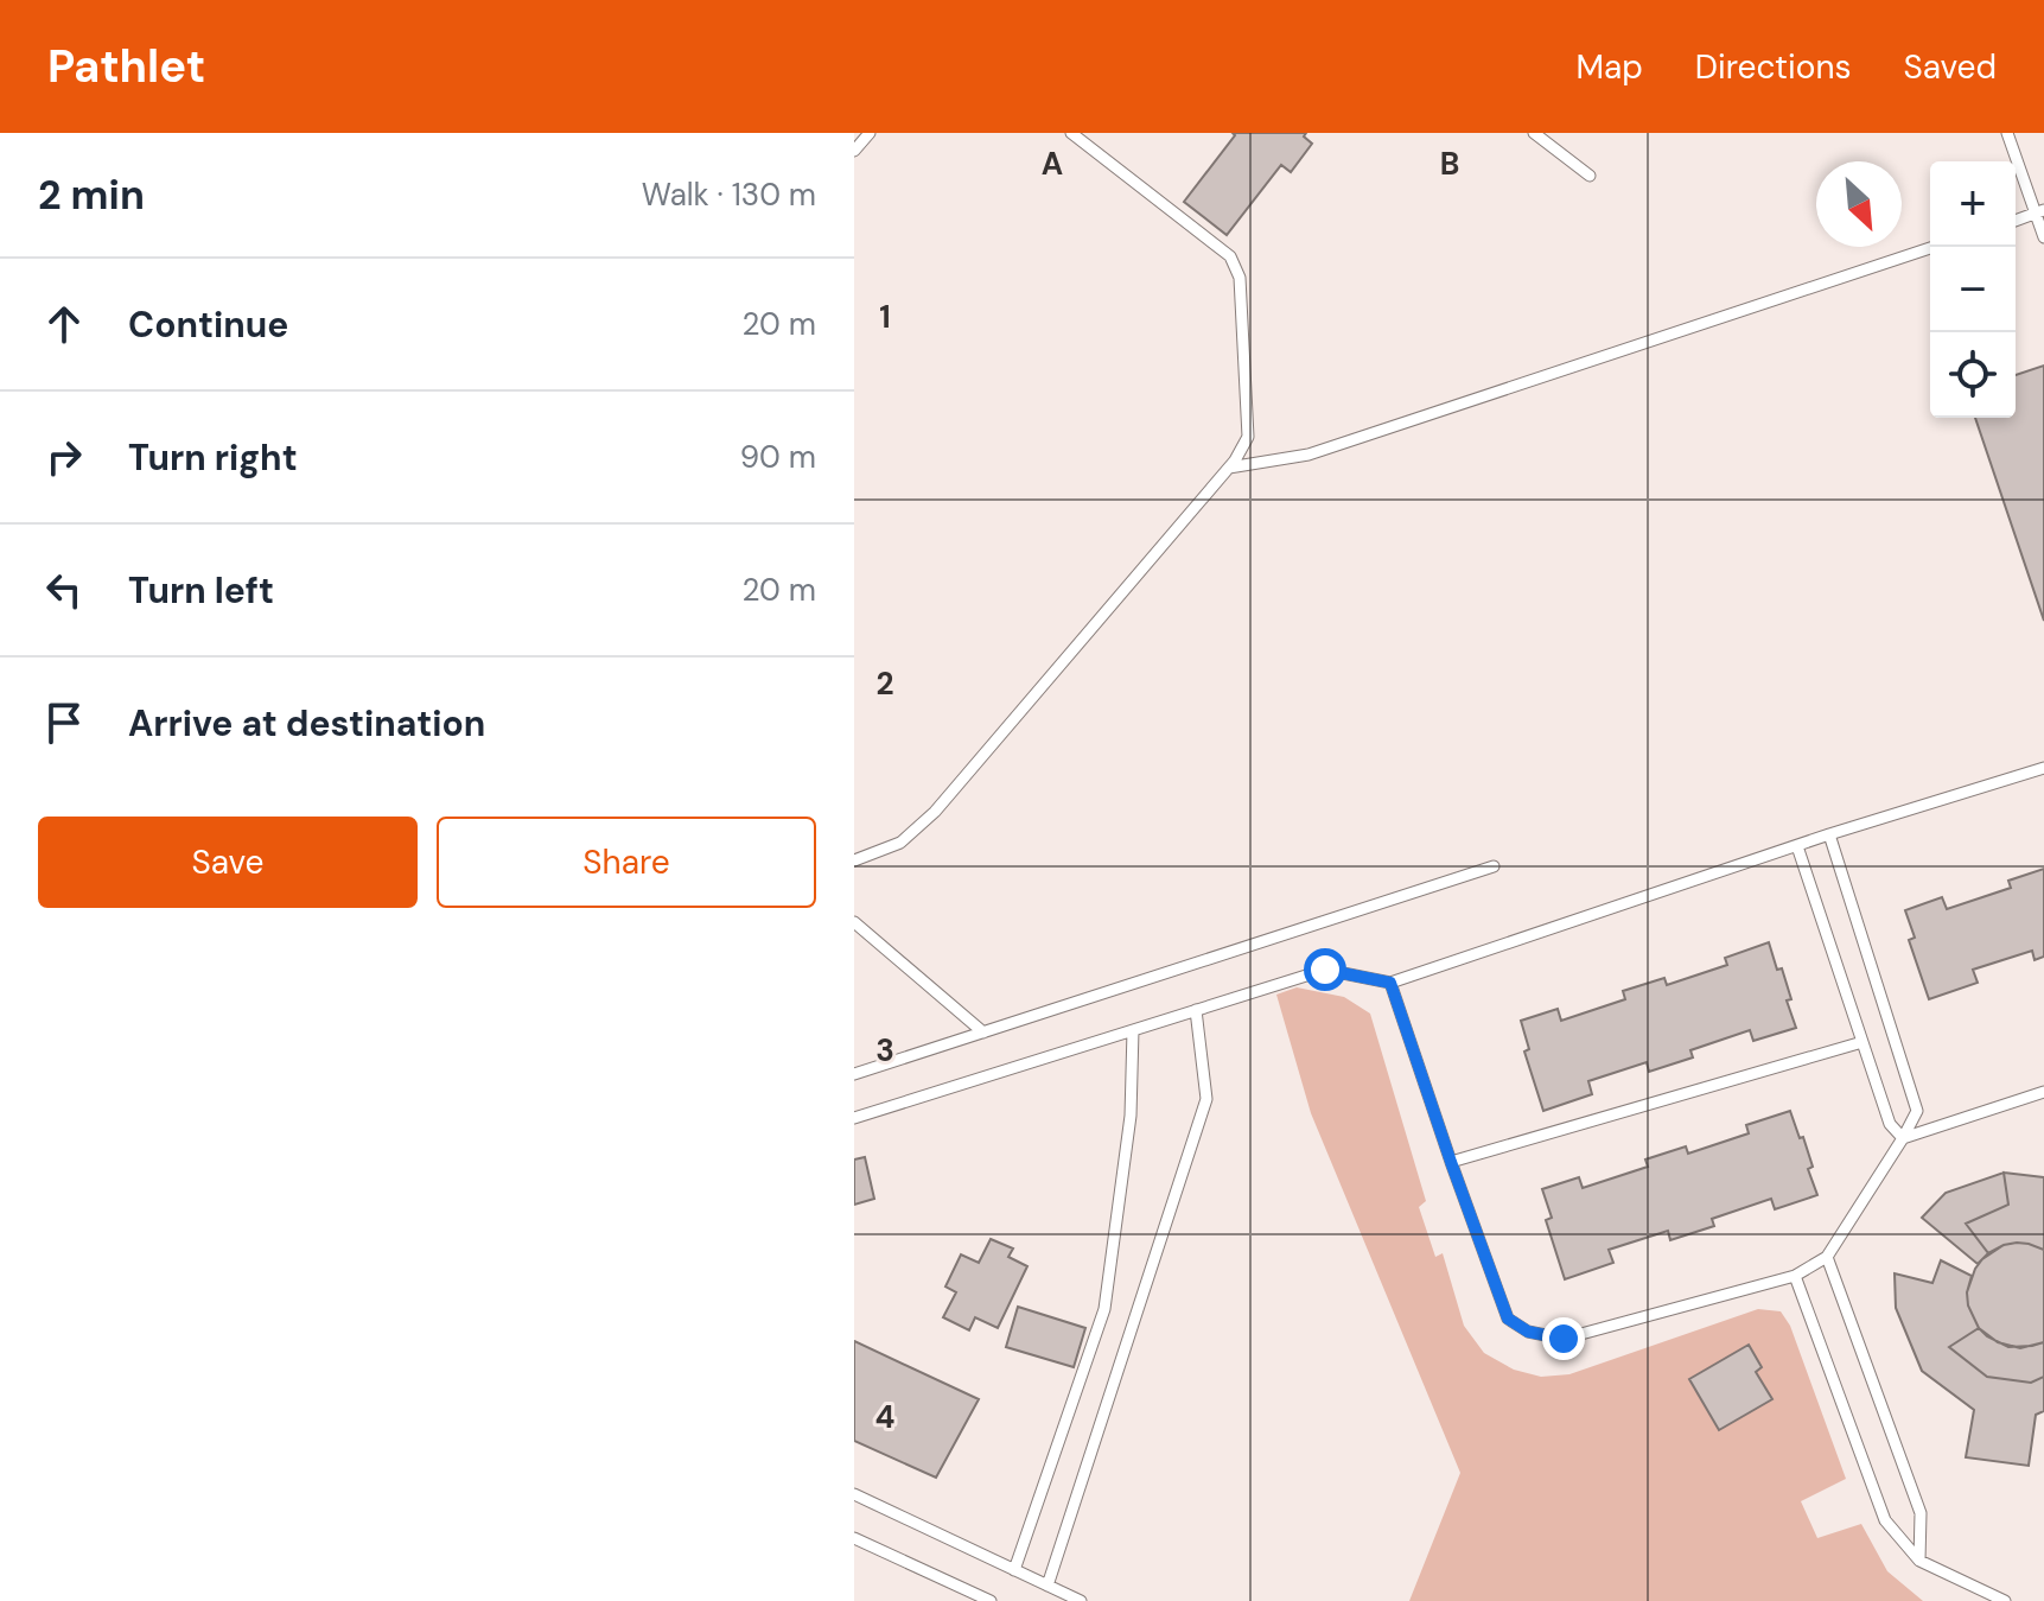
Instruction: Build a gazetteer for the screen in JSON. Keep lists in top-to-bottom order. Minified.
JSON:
{"north":"bottom right","page":{"header":"Pathlet","nav":["Map","Directions","Saved"],"heading":["2 min","Walk · 130 m"],"map_buttons":["+","−"],"list":[["Continue","20 m"],["Turn right","90 m"],["Turn left","20 m"],"Arrive at destination"],"buttons":["Save","Share"]},"grid":{"columns":["A","B"],"rows":["1","2","3","4"]}}
